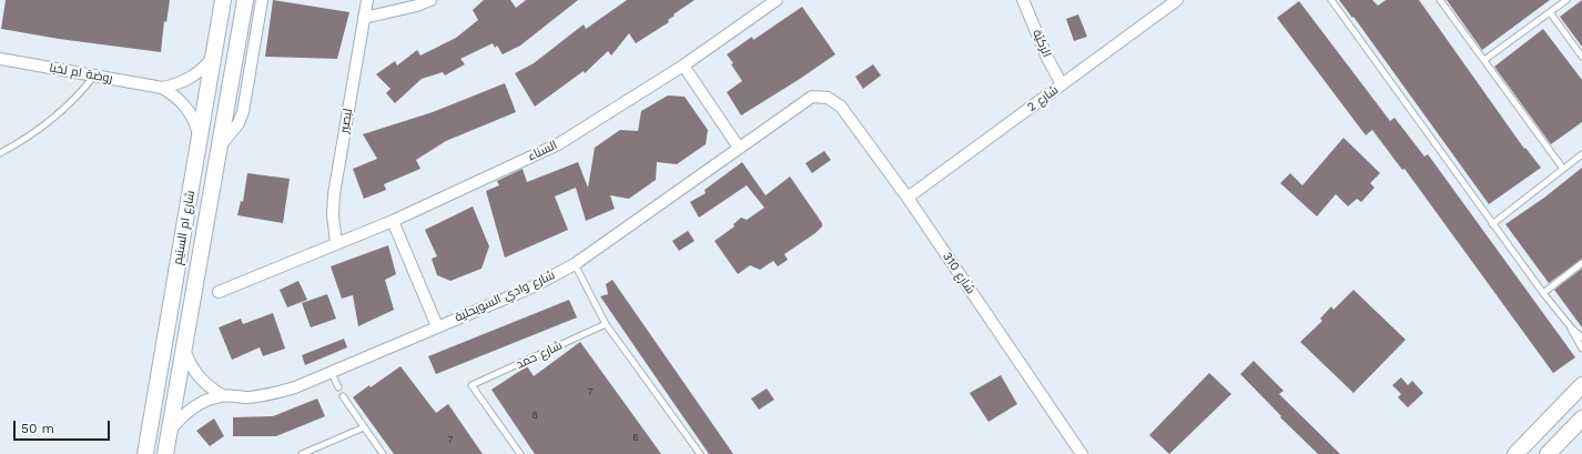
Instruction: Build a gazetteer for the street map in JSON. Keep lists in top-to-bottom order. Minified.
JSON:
{"streets":{"main road":["شارع ام السنيم"],"street":["الركيّة","روضة ام لخبا","شارع 2","لبصير","السناء","شارع 310","شارع وادي السويحلية"],"lane":["شارع حمد"]},"crossings":[["الركيّة","شارع 2"],["روضة ام لخبا","شارع ام السنيم"],["شارع 2","شارع 310"],["لبصير","السناء"],["شارع ام السنيم","شارع وادي السويحلية"],["شارع 310","شارع وادي السويحلية"]],"house_numbers":["7","8","6","7"],"scale_bar":"50 m"}
